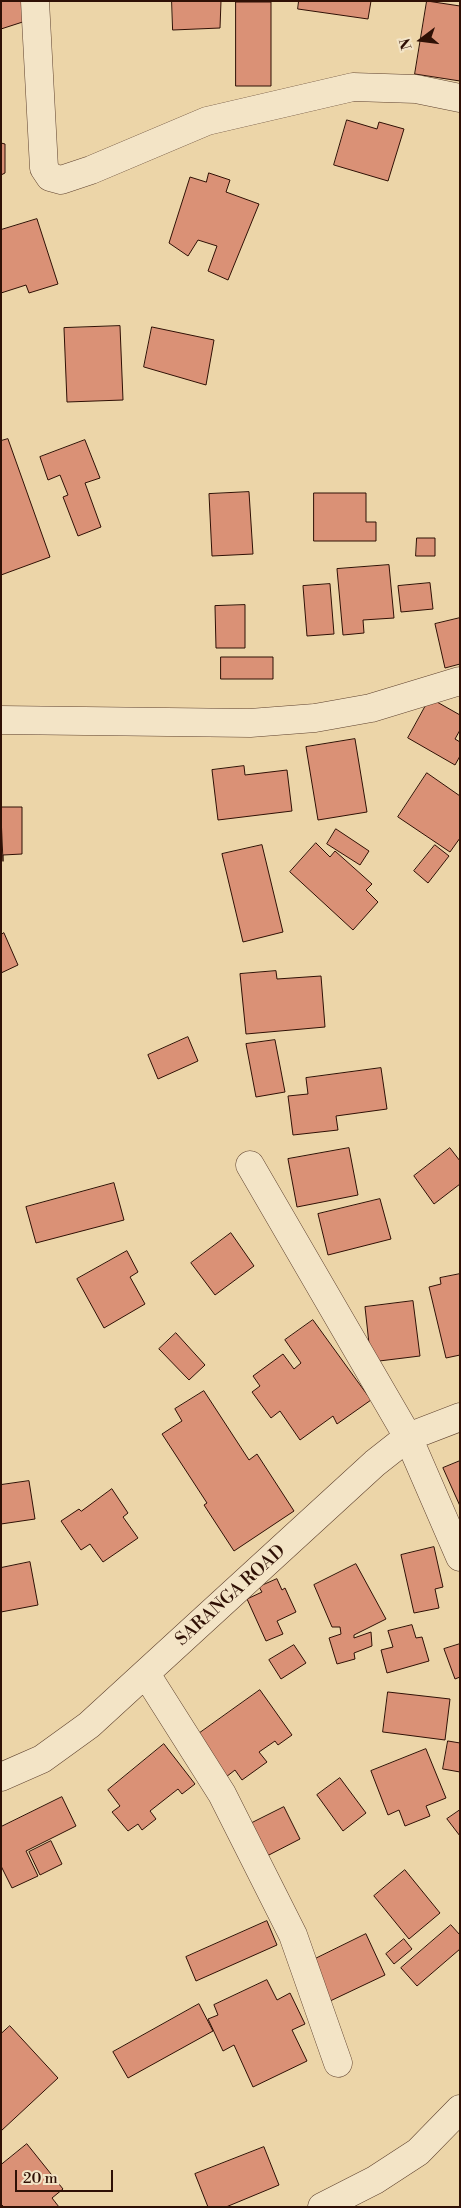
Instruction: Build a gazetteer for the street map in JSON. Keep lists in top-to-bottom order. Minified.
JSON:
{"streets":{"street":["SARANGA ROAD"]},"scale_bar":"20 m","north":"left"}
